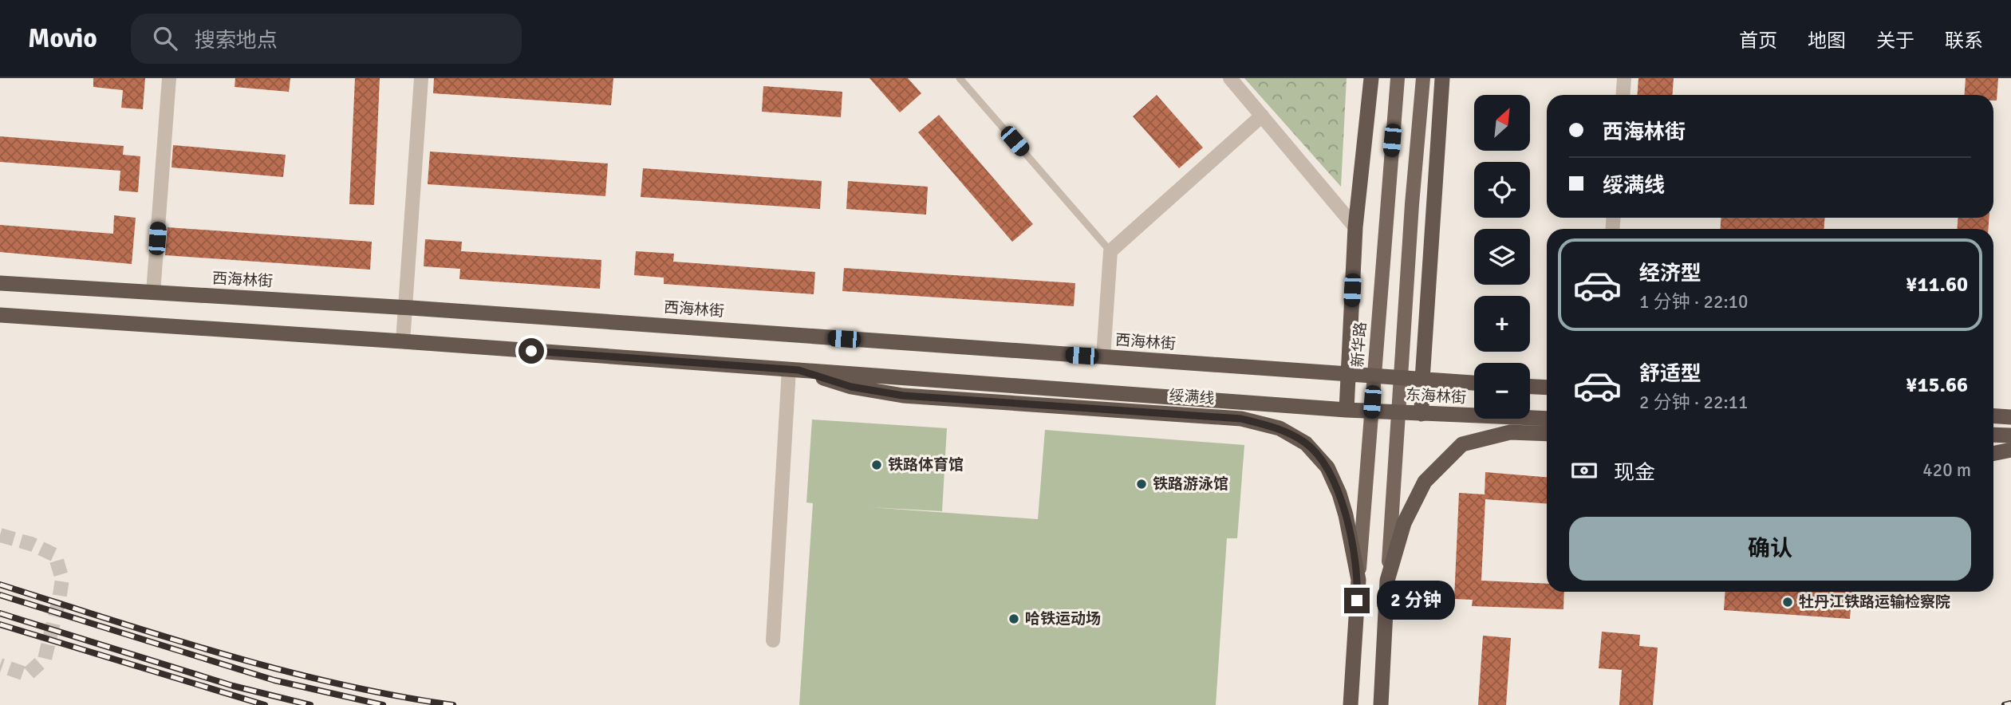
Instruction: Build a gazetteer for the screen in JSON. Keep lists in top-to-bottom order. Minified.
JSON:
{"streets":{"highway":["西海林街","东海林街","绥满线"],"main road":["新华路"]},"crossings":[["西海林街","东海林街"],["新华路","绥满线"]],"places":["铁路体育馆","铁路游泳馆","牡丹江铁路运输检察院","哈铁运动场"],"north":"top right","page":{"header":"Movio","search":"搜索地点","nav":["首页","地图","关于","联系"],"map_buttons":["+","−"],"banner":["西海林街","绥满线"],"list":[{"name":"经济型","note":"1 分钟 · 22:10","value":"¥11.60"},{"name":"舒适型","note":"2 分钟 · 22:11","value":"¥15.66"}],"pay":["现金","420 m"],"buttons":"确认","bubble":"2 分钟"}}
